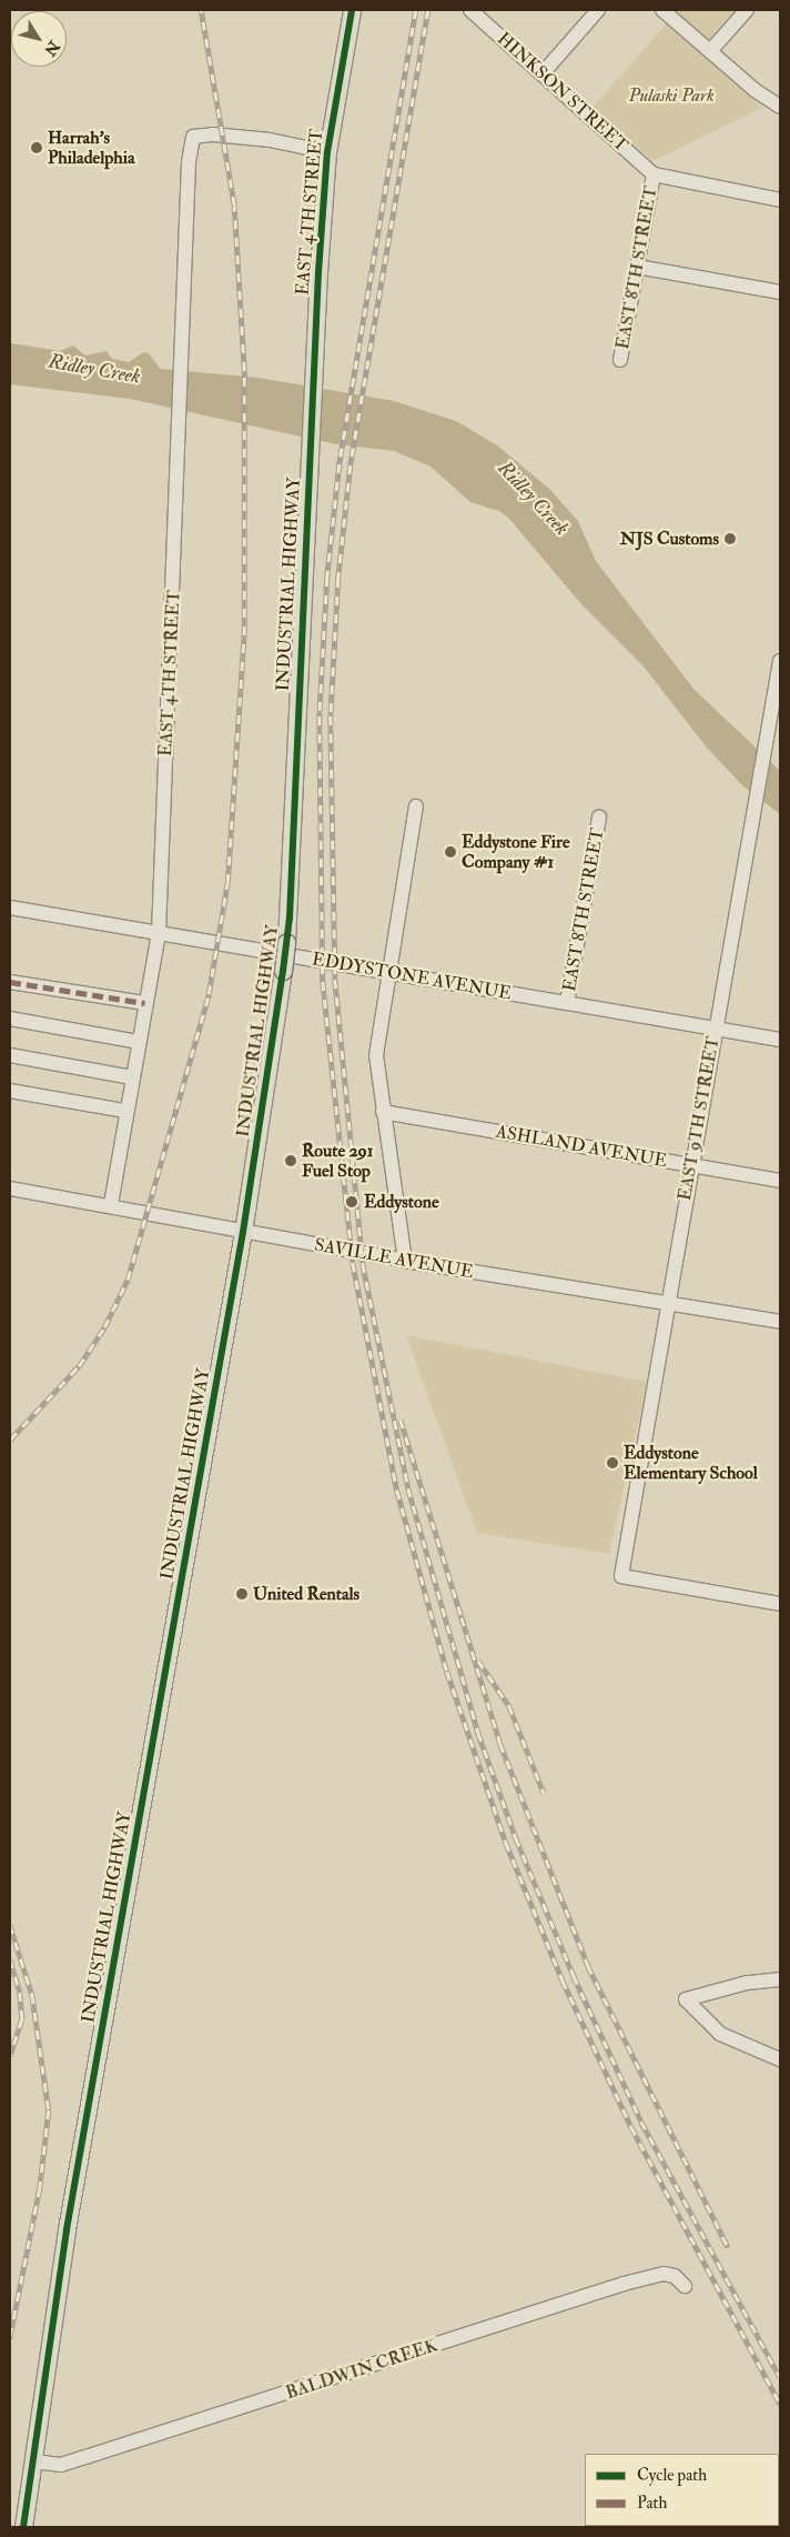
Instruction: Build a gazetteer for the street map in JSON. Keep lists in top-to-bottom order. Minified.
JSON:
{"streets":{"main road":["EAST 4TH STREET","INDUSTRIAL HIGHWAY"],"street":["HINKSON STREET","EAST 8TH STREET","EDDYSTONE AVENUE","EAST 9TH STREET","ASHLAND AVENUE","SAVILLE AVENUE","BALDWIN CREEK"]},"crossings":[["HINKSON STREET","EAST 8TH STREET"],["EAST 4TH STREET","INDUSTRIAL HIGHWAY"],["EAST 4TH STREET","EDDYSTONE AVENUE"],["EAST 4TH STREET","SAVILLE AVENUE"],["EAST 8TH STREET","EDDYSTONE AVENUE"],["INDUSTRIAL HIGHWAY","SAVILLE AVENUE"],["INDUSTRIAL HIGHWAY","BALDWIN CREEK"],["EDDYSTONE AVENUE","EAST 9TH STREET"],["EAST 9TH STREET","ASHLAND AVENUE"],["EAST 9TH STREET","SAVILLE AVENUE"]],"water":["Ridley Creek"],"parks":["Pulaski Park"],"places":["Harrah's Philadelphia","NJS Customs","Eddystone Fire Company #1","Route 291 Fuel Stop","Eddystone","Eddystone Elementary School","United Rentals"],"legend":["Cycle path","Path"],"north":"bottom right"}
